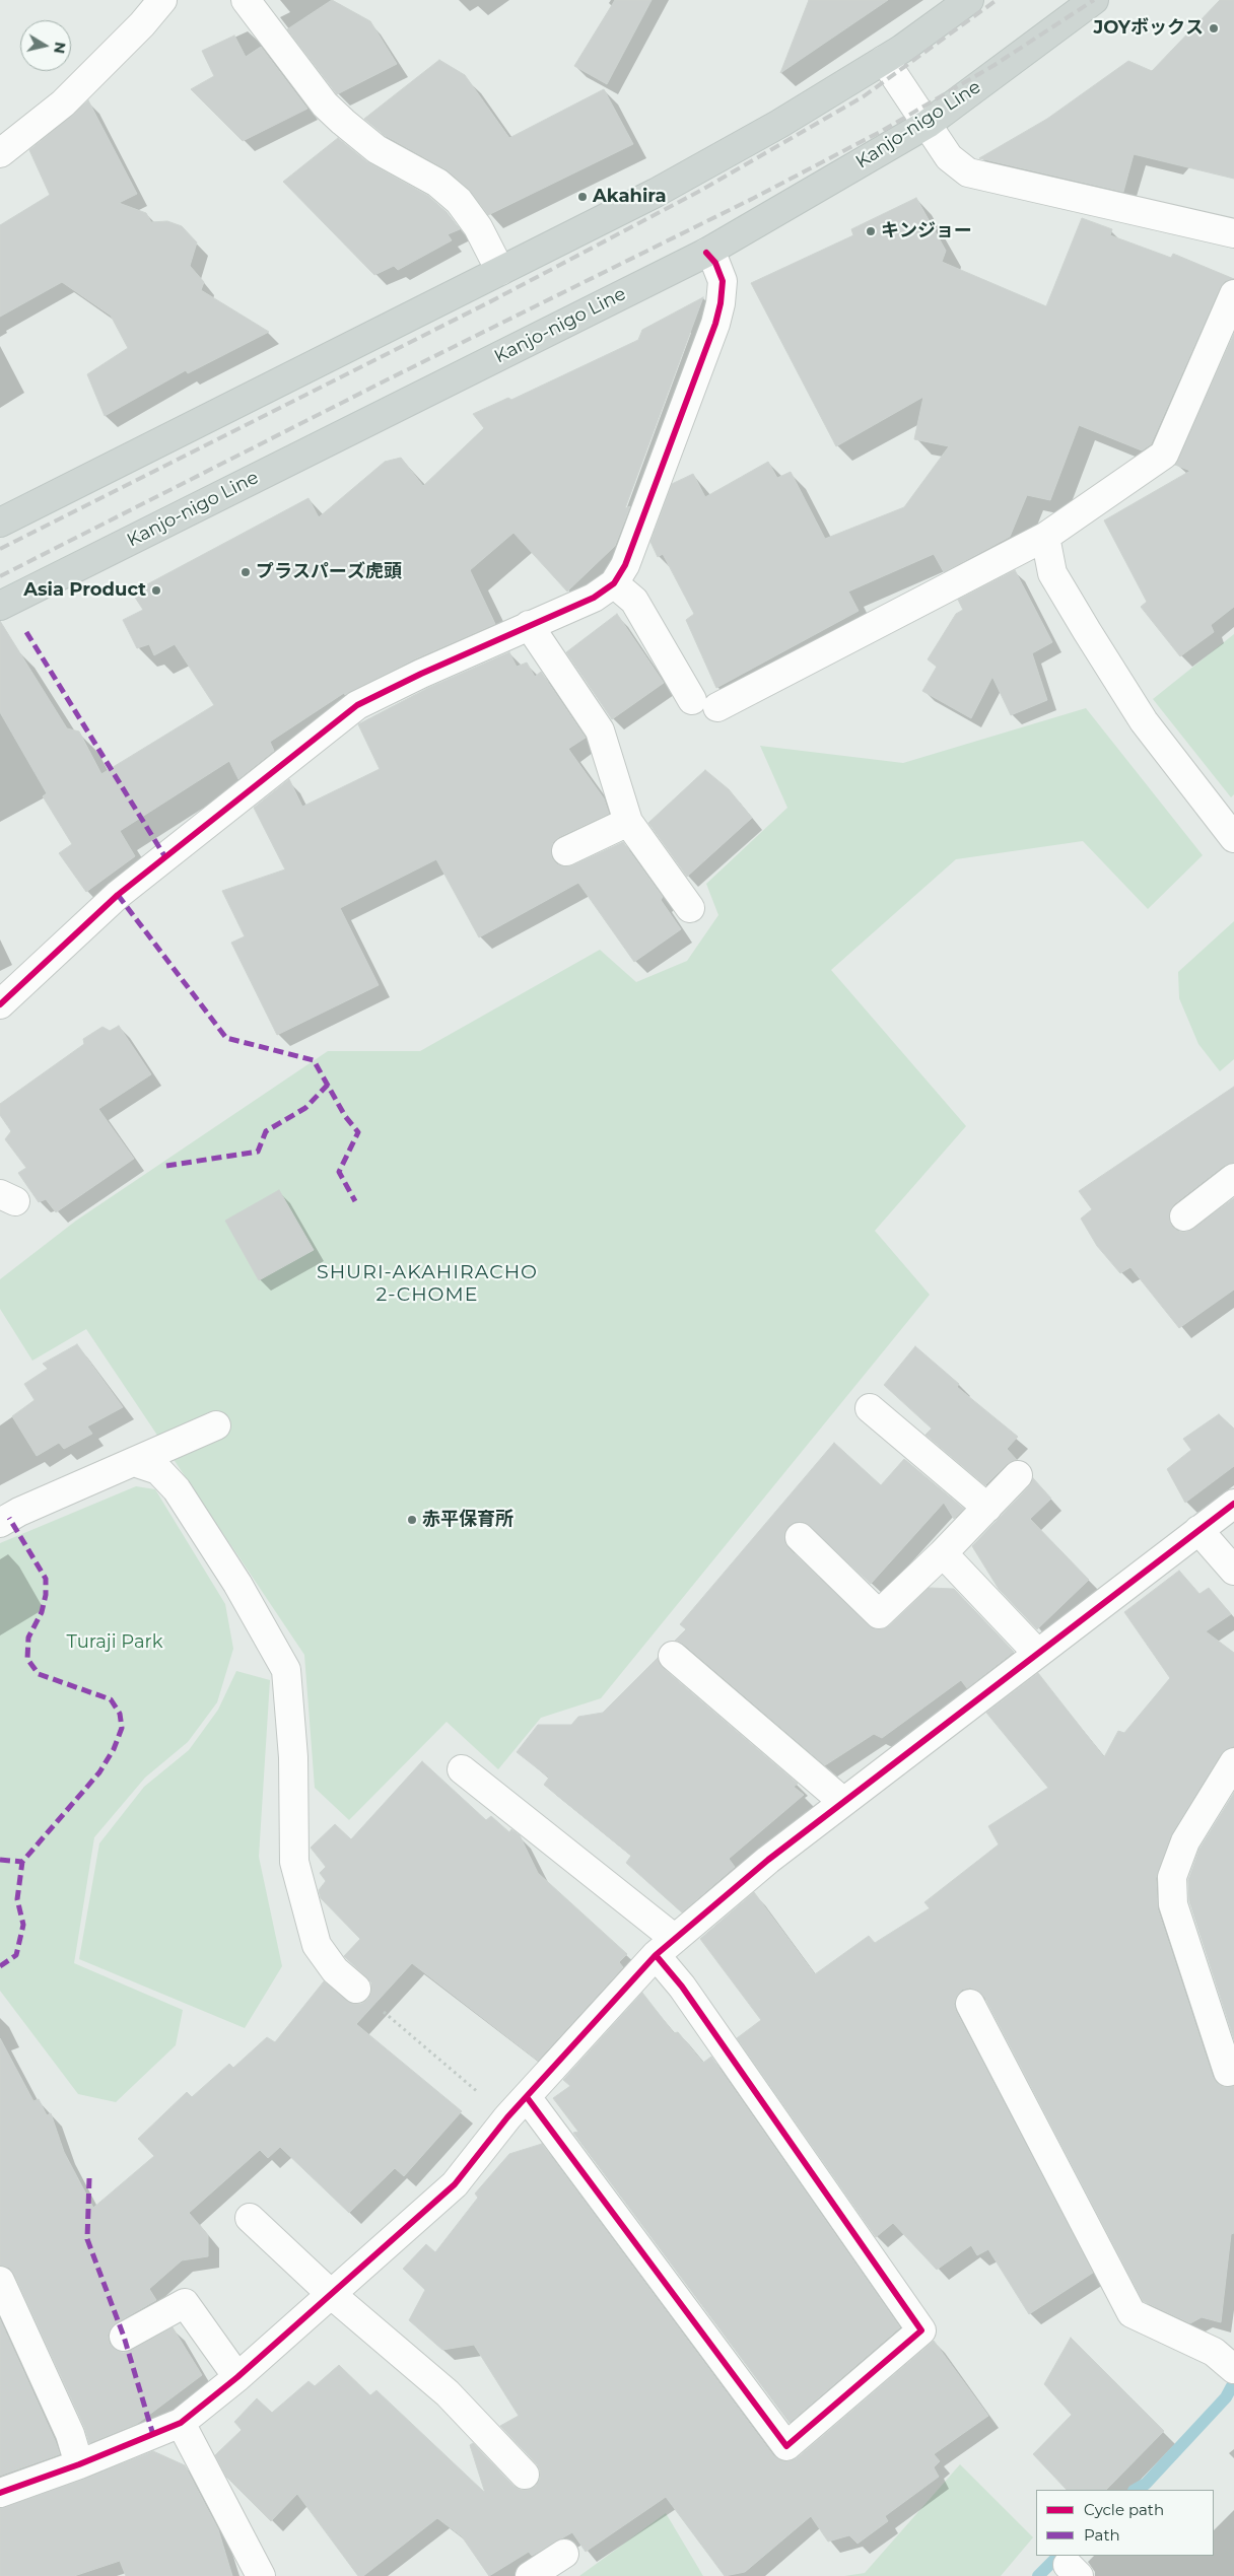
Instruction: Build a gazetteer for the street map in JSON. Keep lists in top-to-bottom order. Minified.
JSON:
{"streets":{"main road":["Kanjo-nigo Line"]},"districts":["SHURI-AKAHIRACHO 2-CHOME"],"parks":["Turaji Park"],"places":["JOYボックス","Akahira","キンジョー","プラスパーズ虎頭","Asia Product","赤平保育所"],"legend":["Cycle path","Path"],"north":"right"}
